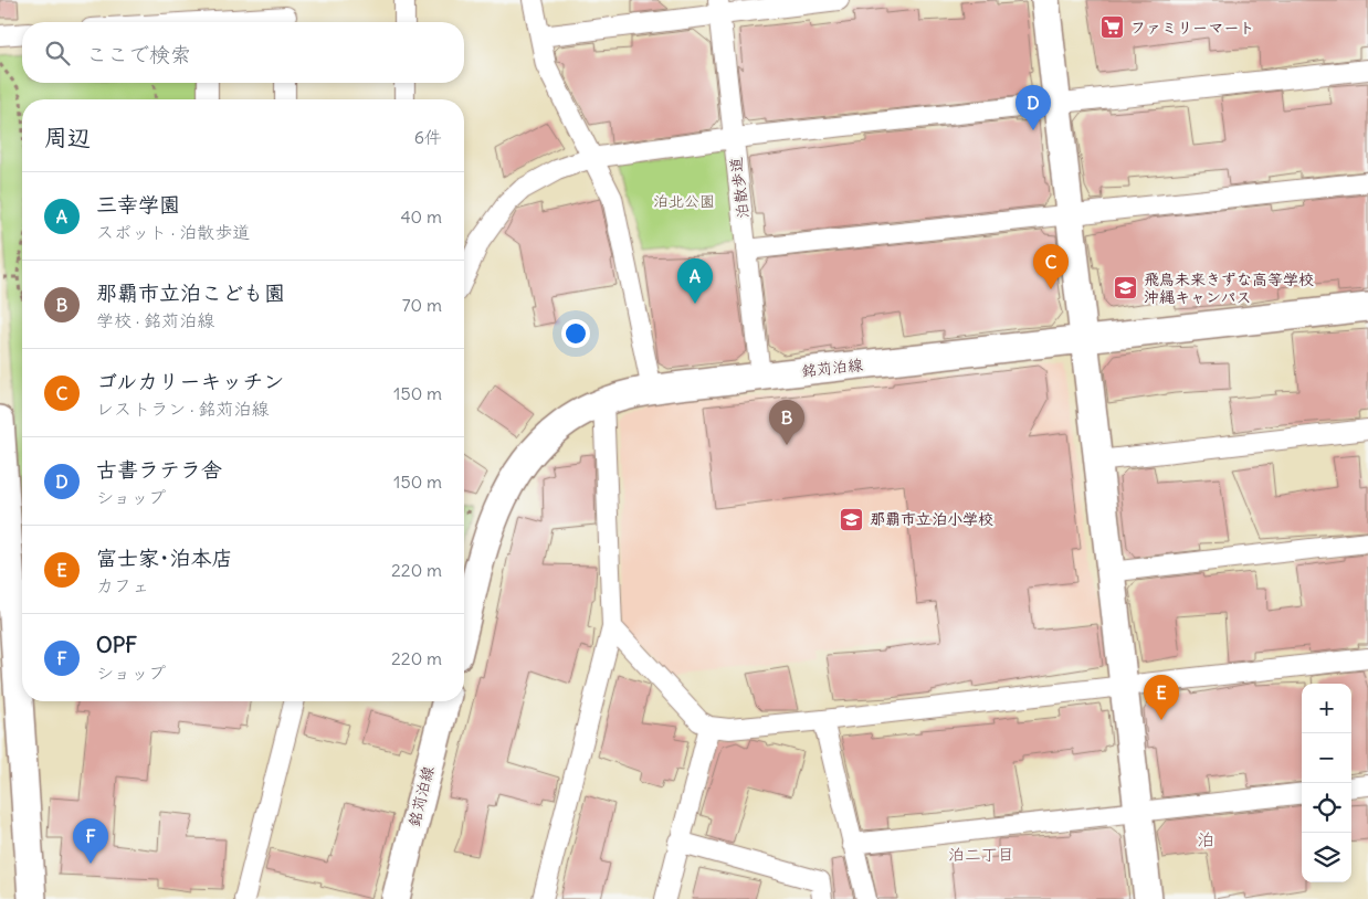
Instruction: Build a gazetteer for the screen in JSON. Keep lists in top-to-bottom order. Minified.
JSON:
{"streets":{"street":["泊散歩道","銘苅泊線"]},"crossings":[["泊散歩道","銘苅泊線"]],"districts":["泊","泊二丁目"],"parks":["泊北公園"],"places":{"supermarket":["ファミリーマート"],"school or university":["飛鳥未来きずな高等学校 沖縄キャンパス","那覇市立泊小学校"]},"page":{"search":"ここで検索","pins":["D","C","A","B","E","F"],"heading":["周辺","6件"],"list":[{"mark":"A","name":"三幸学園","note":"スポット · 泊散歩道","value":"40 m"},{"mark":"B","name":"那覇市立泊こども園","note":"学校 · 銘苅泊線","value":"70 m"},{"mark":"C","name":"ゴルカリーキッチン","note":"レストラン · 銘苅泊線","value":"150 m"},{"mark":"D","name":"古書ラテラ舎","note":"ショップ","value":"150 m"},{"mark":"E","name":"富士家･泊本店","note":"カフェ","value":"220 m"},{"mark":"F","name":"OPF","note":"ショップ","value":"220 m"}],"map_buttons":["+","−"]}}
